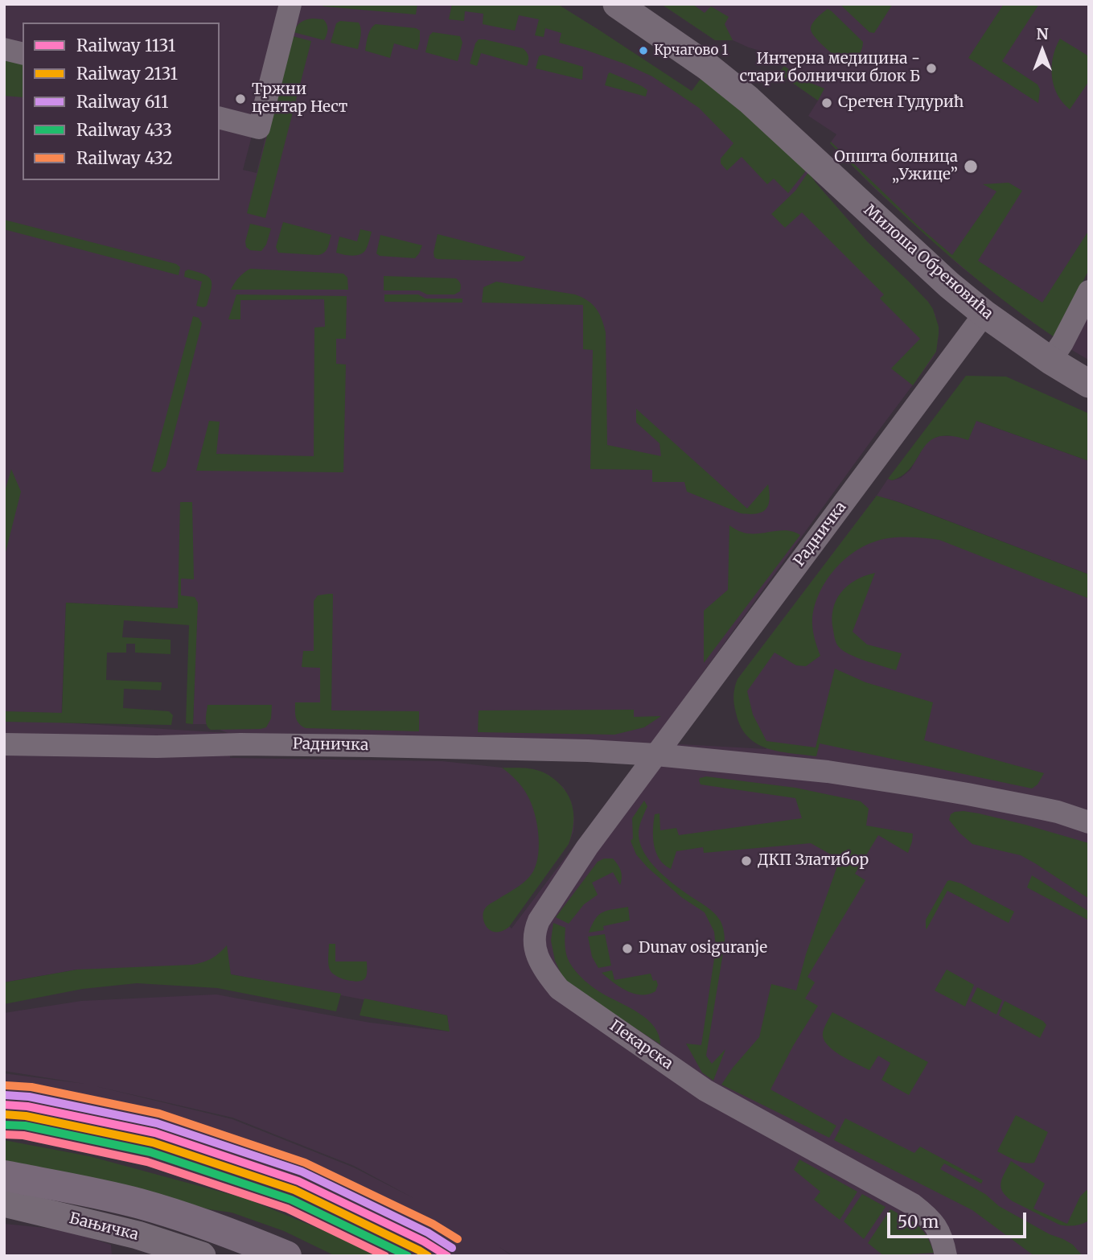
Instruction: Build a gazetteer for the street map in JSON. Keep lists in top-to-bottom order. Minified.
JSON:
{"streets":{"street":["Милоша Обреновића","Радничка","Пекарска","Бањичка"]},"crossings":[["Милоша Обреновића","Радничка"],["Радничка","Пекарска"]],"places":["Крчагово 1","Интерна медицина - стари болнички блок Б","Тржни центар Нест","Сретен Гудурић","Општа болница „Ужице”","ДКП Златибор","Dunav osiguranje"],"lines":["rail line 432","rail line 611","rail line 1131","rail line 2131","rail line 433"],"legend":["Railway 1131","Railway 2131","Railway 611","Railway 433","Railway 432"],"scale_bar":"50 m","north":"top"}
